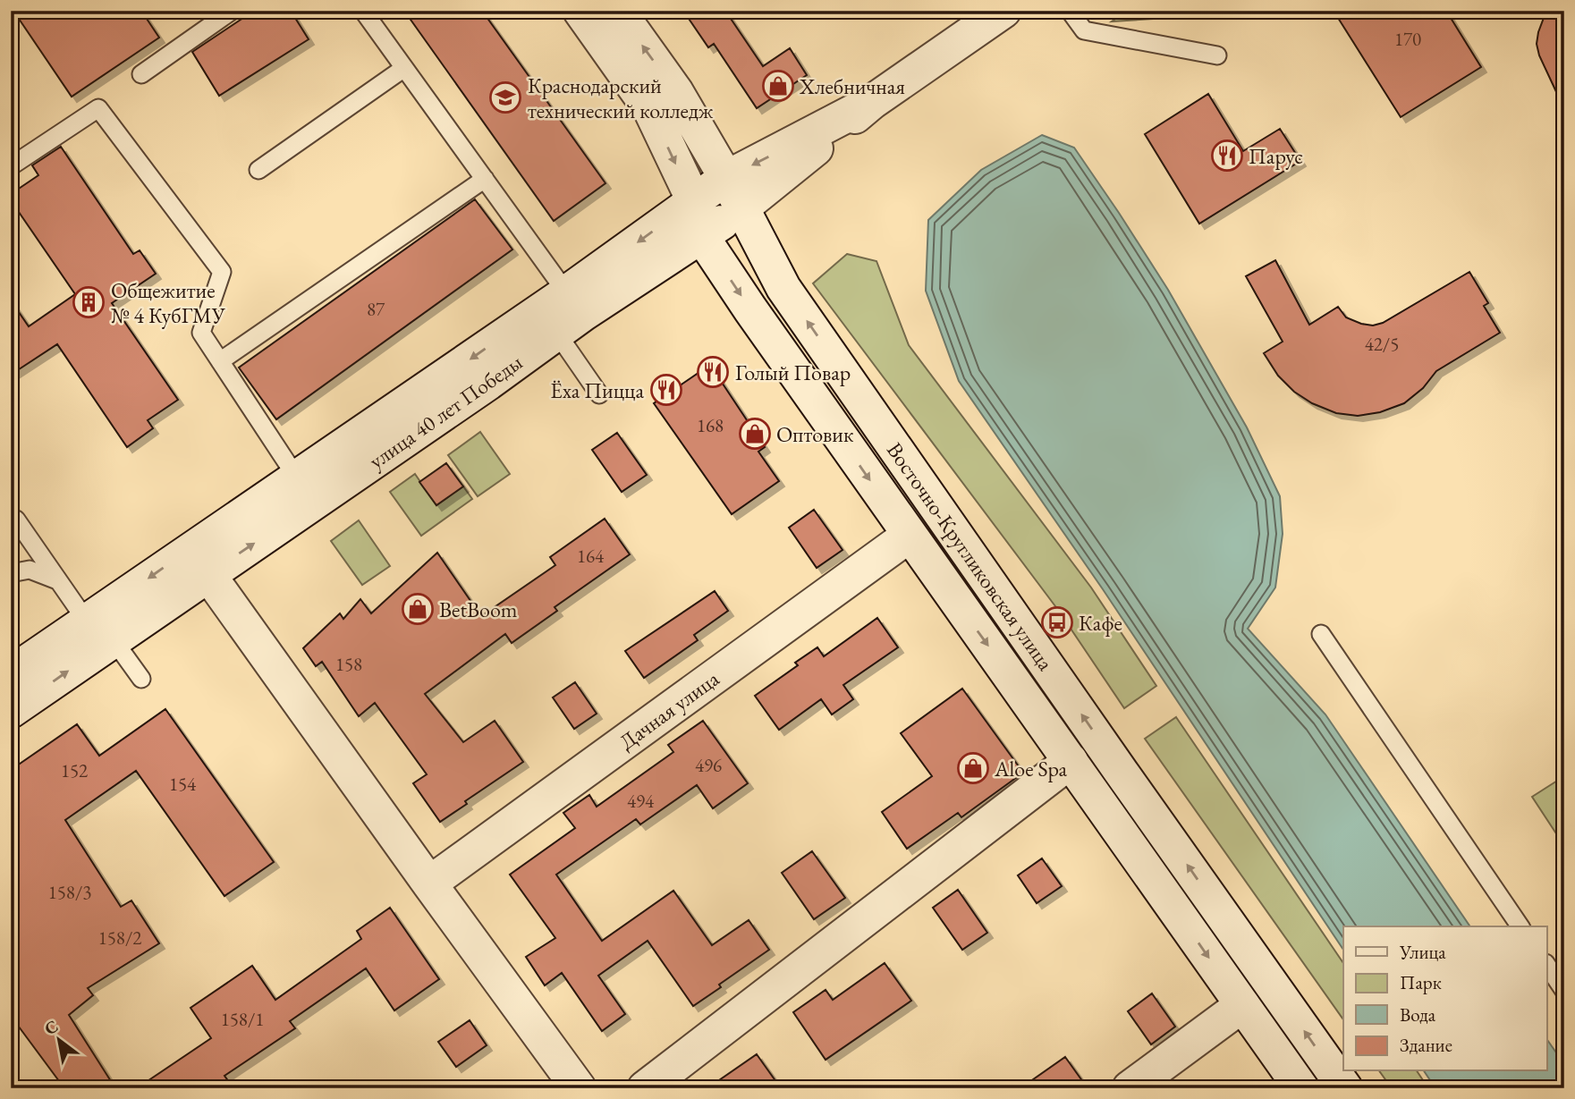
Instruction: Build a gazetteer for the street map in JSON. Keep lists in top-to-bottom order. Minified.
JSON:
{"streets":{"main road":["улица 40 лет Победы","Восточно-Кругликовская улица","Дачная улица"]},"crossings":[["улица 40 лет Победы","Восточно-Кругликовская улица"],["Восточно-Кругликовская улица","Дачная улица"]],"places":{"shop":["Хлебничная","Оптовик","BetBoom","Aloe Spa"],"school or university":["Краснодарский технический колледж"],"restaurant":["Парус","Голый Повар","Ёха Пицца"],"building":["Общежитие № 4 КубГМУ"],"bus stop":["Кафе"]},"house_numbers":["170","87","42/5","168","164","158","496","152","154","494","158/3","158/2","158/1"],"legend":["Улица","Парк","Вода","Здание"],"north":"top left"}
